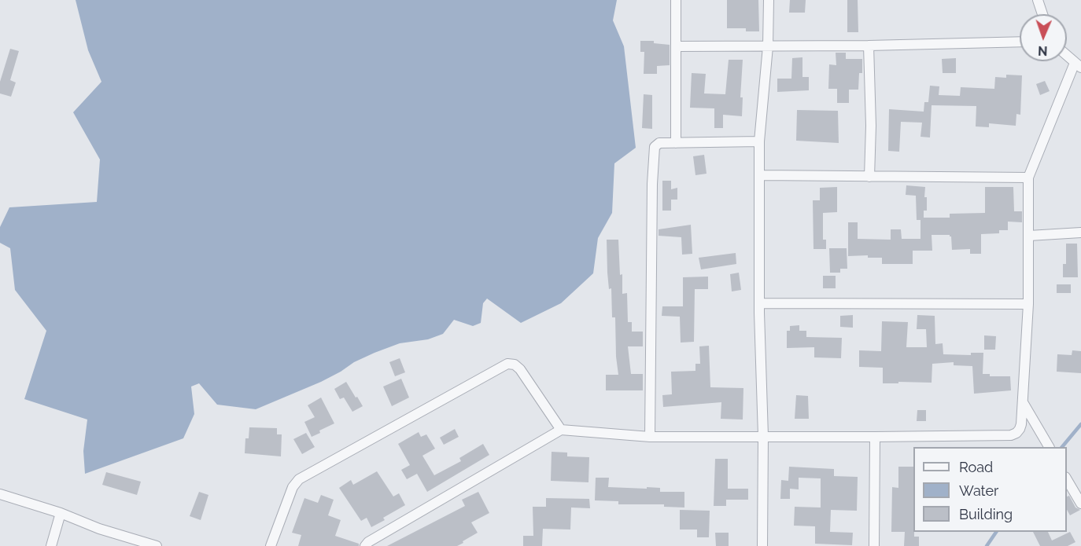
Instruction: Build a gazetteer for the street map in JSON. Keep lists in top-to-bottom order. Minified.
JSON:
{"legend":["Road","Water","Building"],"north":"bottom"}
